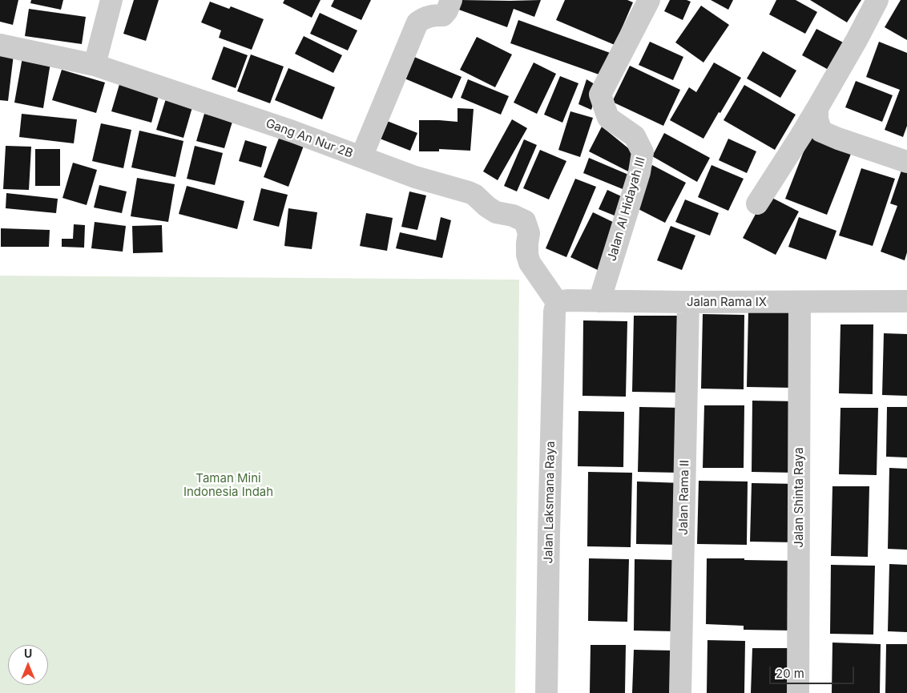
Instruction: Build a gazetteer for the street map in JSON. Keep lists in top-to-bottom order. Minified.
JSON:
{"streets":{"street":["Gang An Nur 2B","Jalan Al Hidayah III","Jalan Rama IX","Jalan Rama II","Jalan Shinta Raya","Jalan Laksmana Raya"]},"crossings":[["Gang An Nur 2B","Jalan Rama IX"],["Gang An Nur 2B","Jalan Laksmana Raya"],["Jalan Al Hidayah III","Jalan Rama IX"],["Jalan Rama IX","Jalan Rama II"],["Jalan Rama IX","Jalan Shinta Raya"],["Jalan Rama IX","Jalan Laksmana Raya"]],"parks":["Taman Mini Indonesia Indah"],"scale_bar":"20 m","north":"top"}
